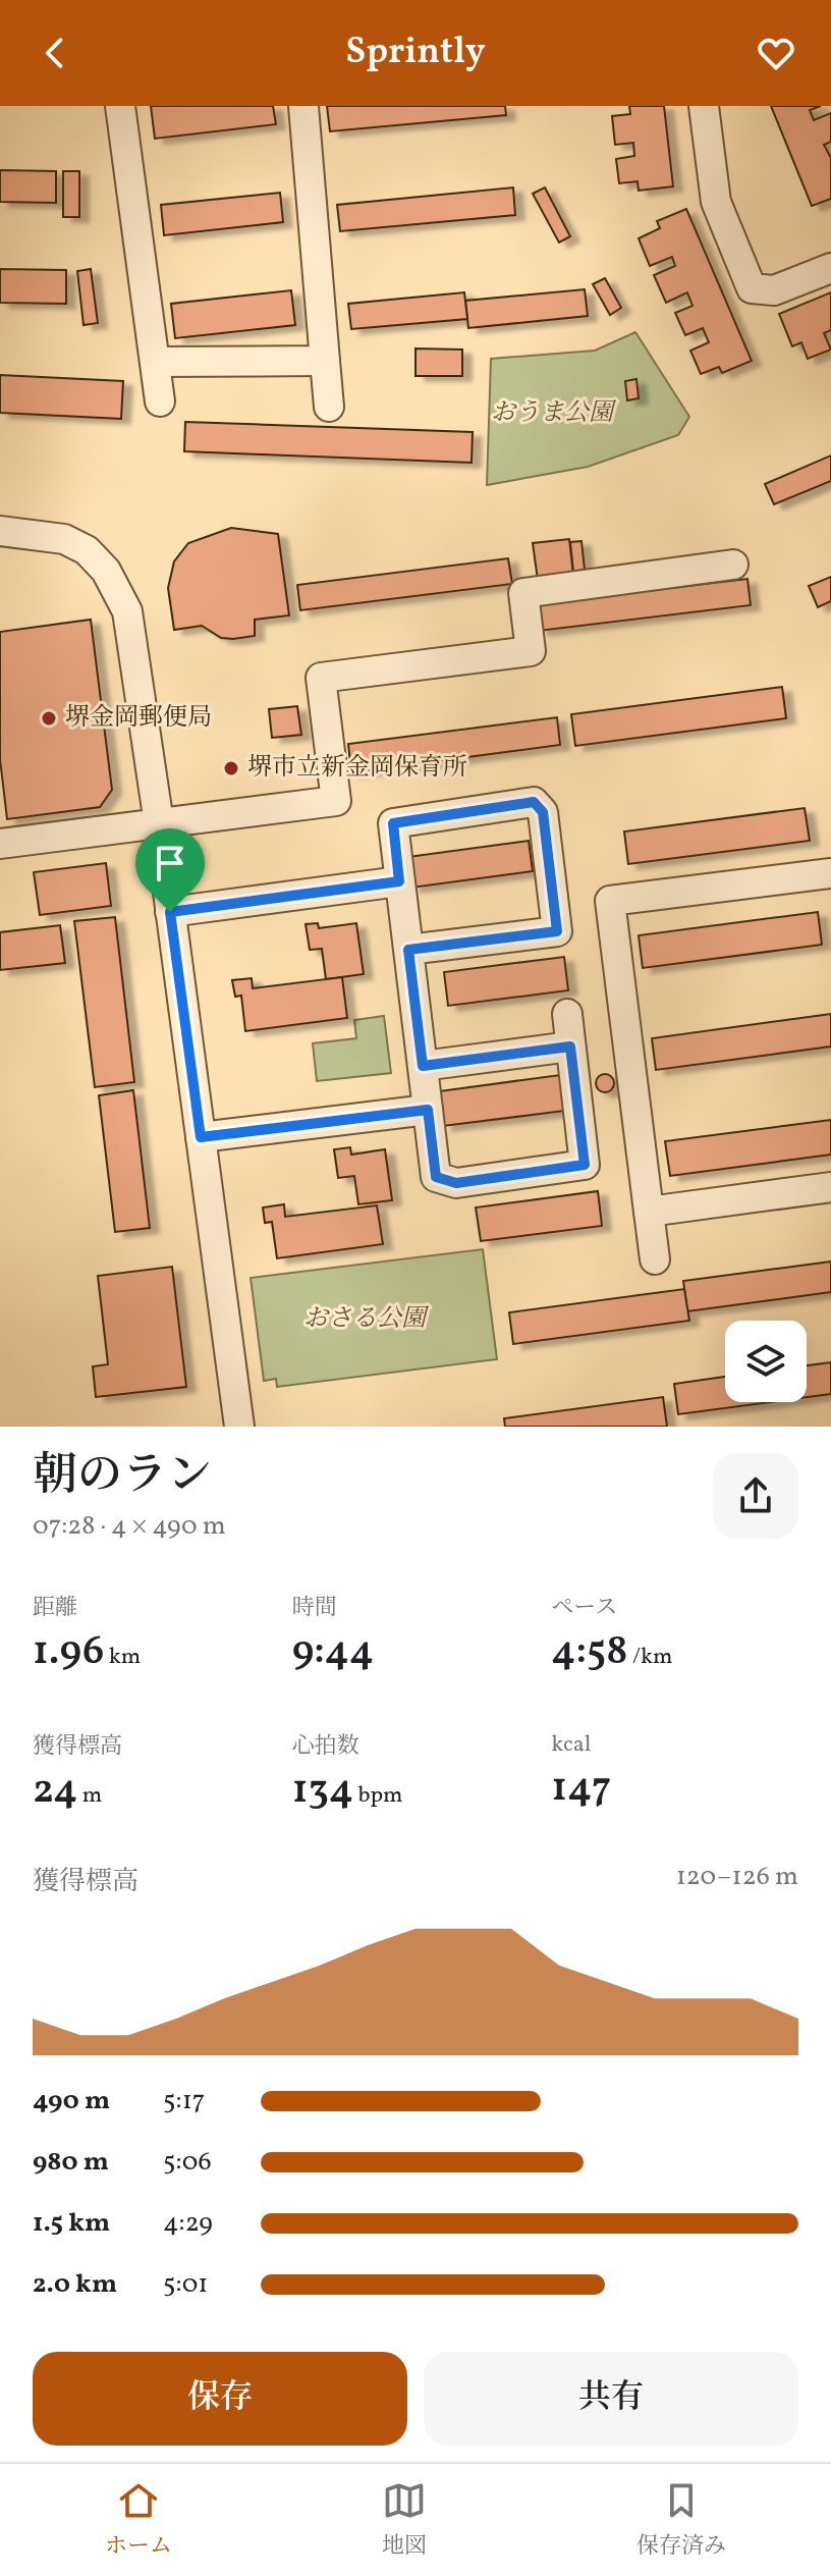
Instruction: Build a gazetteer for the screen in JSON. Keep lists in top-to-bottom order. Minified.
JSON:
{"parks":["おうま公園","おさる公園"],"places":["堺金岡郵便局","堺市立新金岡保育所"],"page":{"header":"Sprintly","heading":["朝のラン","07:28 · 4 × 490 m"],"stats":[["距離","1.96 km"],["時間","9:44"],["ペース","4:58 /km"],["獲得標高","24 m"],["心拍数","134 bpm"],["kcal","147"]],"chart":["獲得標高","120–126 m"],"list":[{"name":"490 m","note":"5:17"},{"name":"980 m","note":"5:06"},{"name":"1.5 km","note":"4:29"},{"name":"2.0 km","note":"5:01"}],"buttons":["保存","共有"],"tabs":["ホーム","地図","保存済み"]}}
